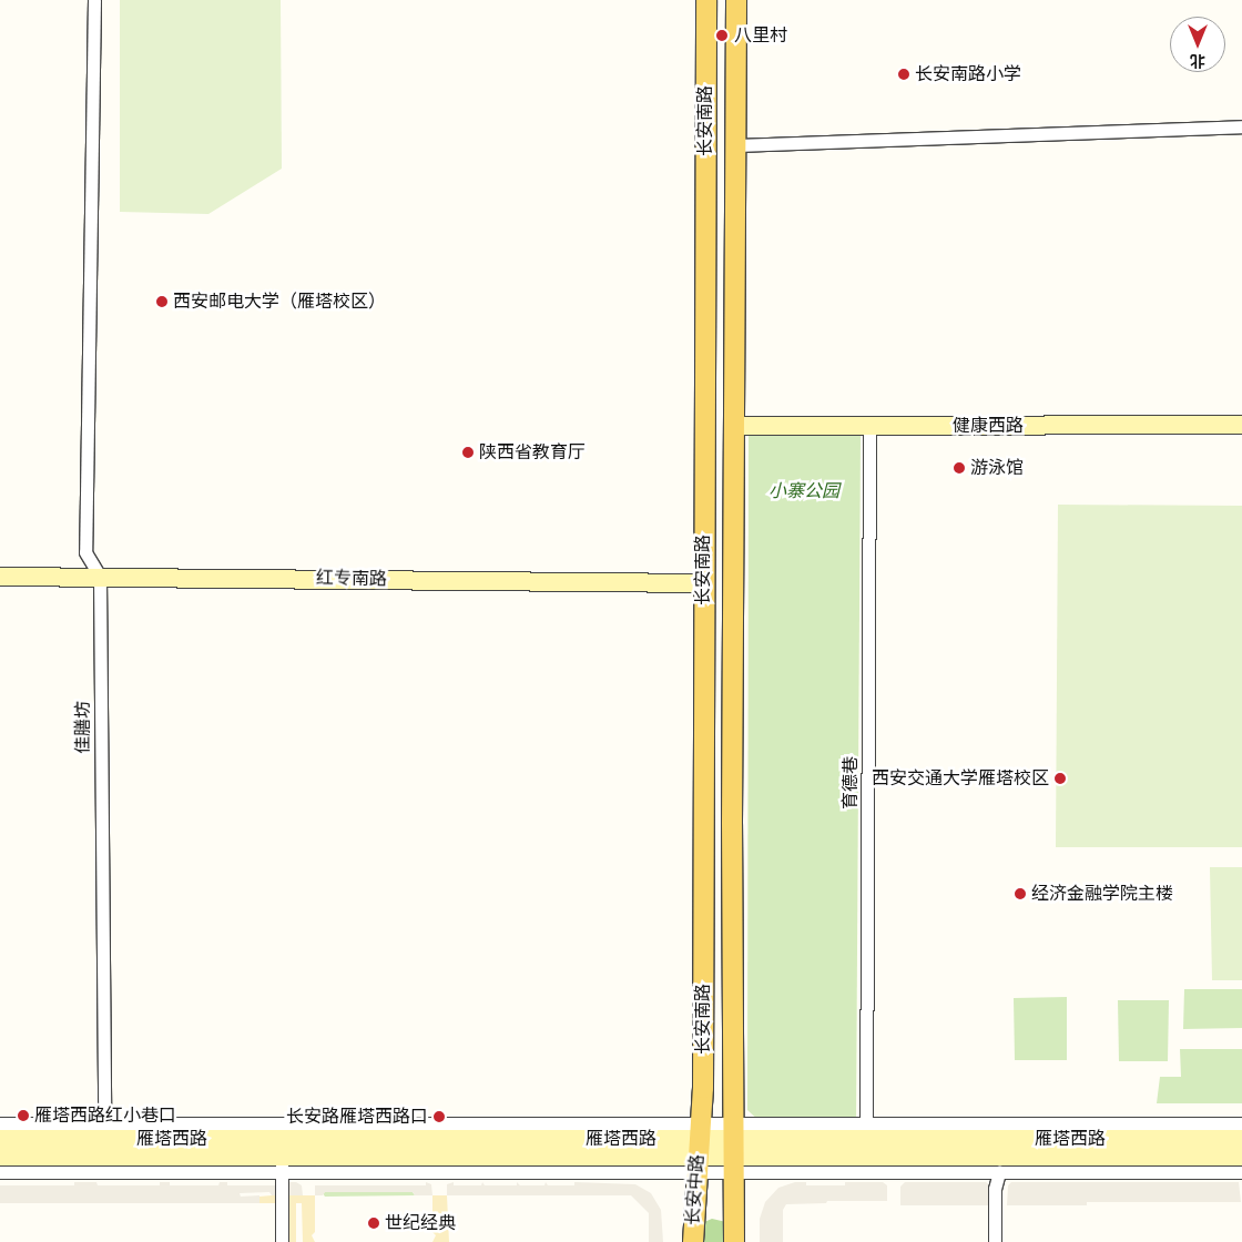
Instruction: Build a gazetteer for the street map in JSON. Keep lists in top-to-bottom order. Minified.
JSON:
{"streets":{"main road":["长安南路","健康西路","红专南路","雁塔西路","长安中路"],"street":["佳膳坊","育德巷"]},"crossings":[["长安南路","健康西路"],["长安南路","红专南路"],["长安南路","雁塔西路"],["长安南路","长安中路"],["健康西路","育德巷"],["红专南路","佳膳坊"],["佳膳坊","雁塔西路"],["育德巷","雁塔西路"],["雁塔西路","长安中路"]],"parks":["小寨公园"],"places":["八里村","长安南路小学","西安邮电大学（雁塔校区）","陕西省教育厅","游泳馆","西安交通大学雁塔校区","经济金融学院主楼","雁塔西路红小巷口","长安路雁塔西路口","世纪经典"],"north":"bottom"}
